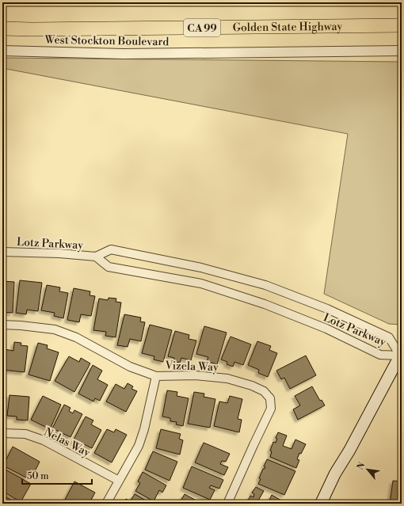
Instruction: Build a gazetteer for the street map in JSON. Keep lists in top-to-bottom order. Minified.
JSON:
{"streets":{"highway":["Golden State Highway","CA 99"],"street":["West Stockton Boulevard","Lotz Parkway","Vizela Way","Nelas Way"]},"scale_bar":"50 m","north":"top left"}
